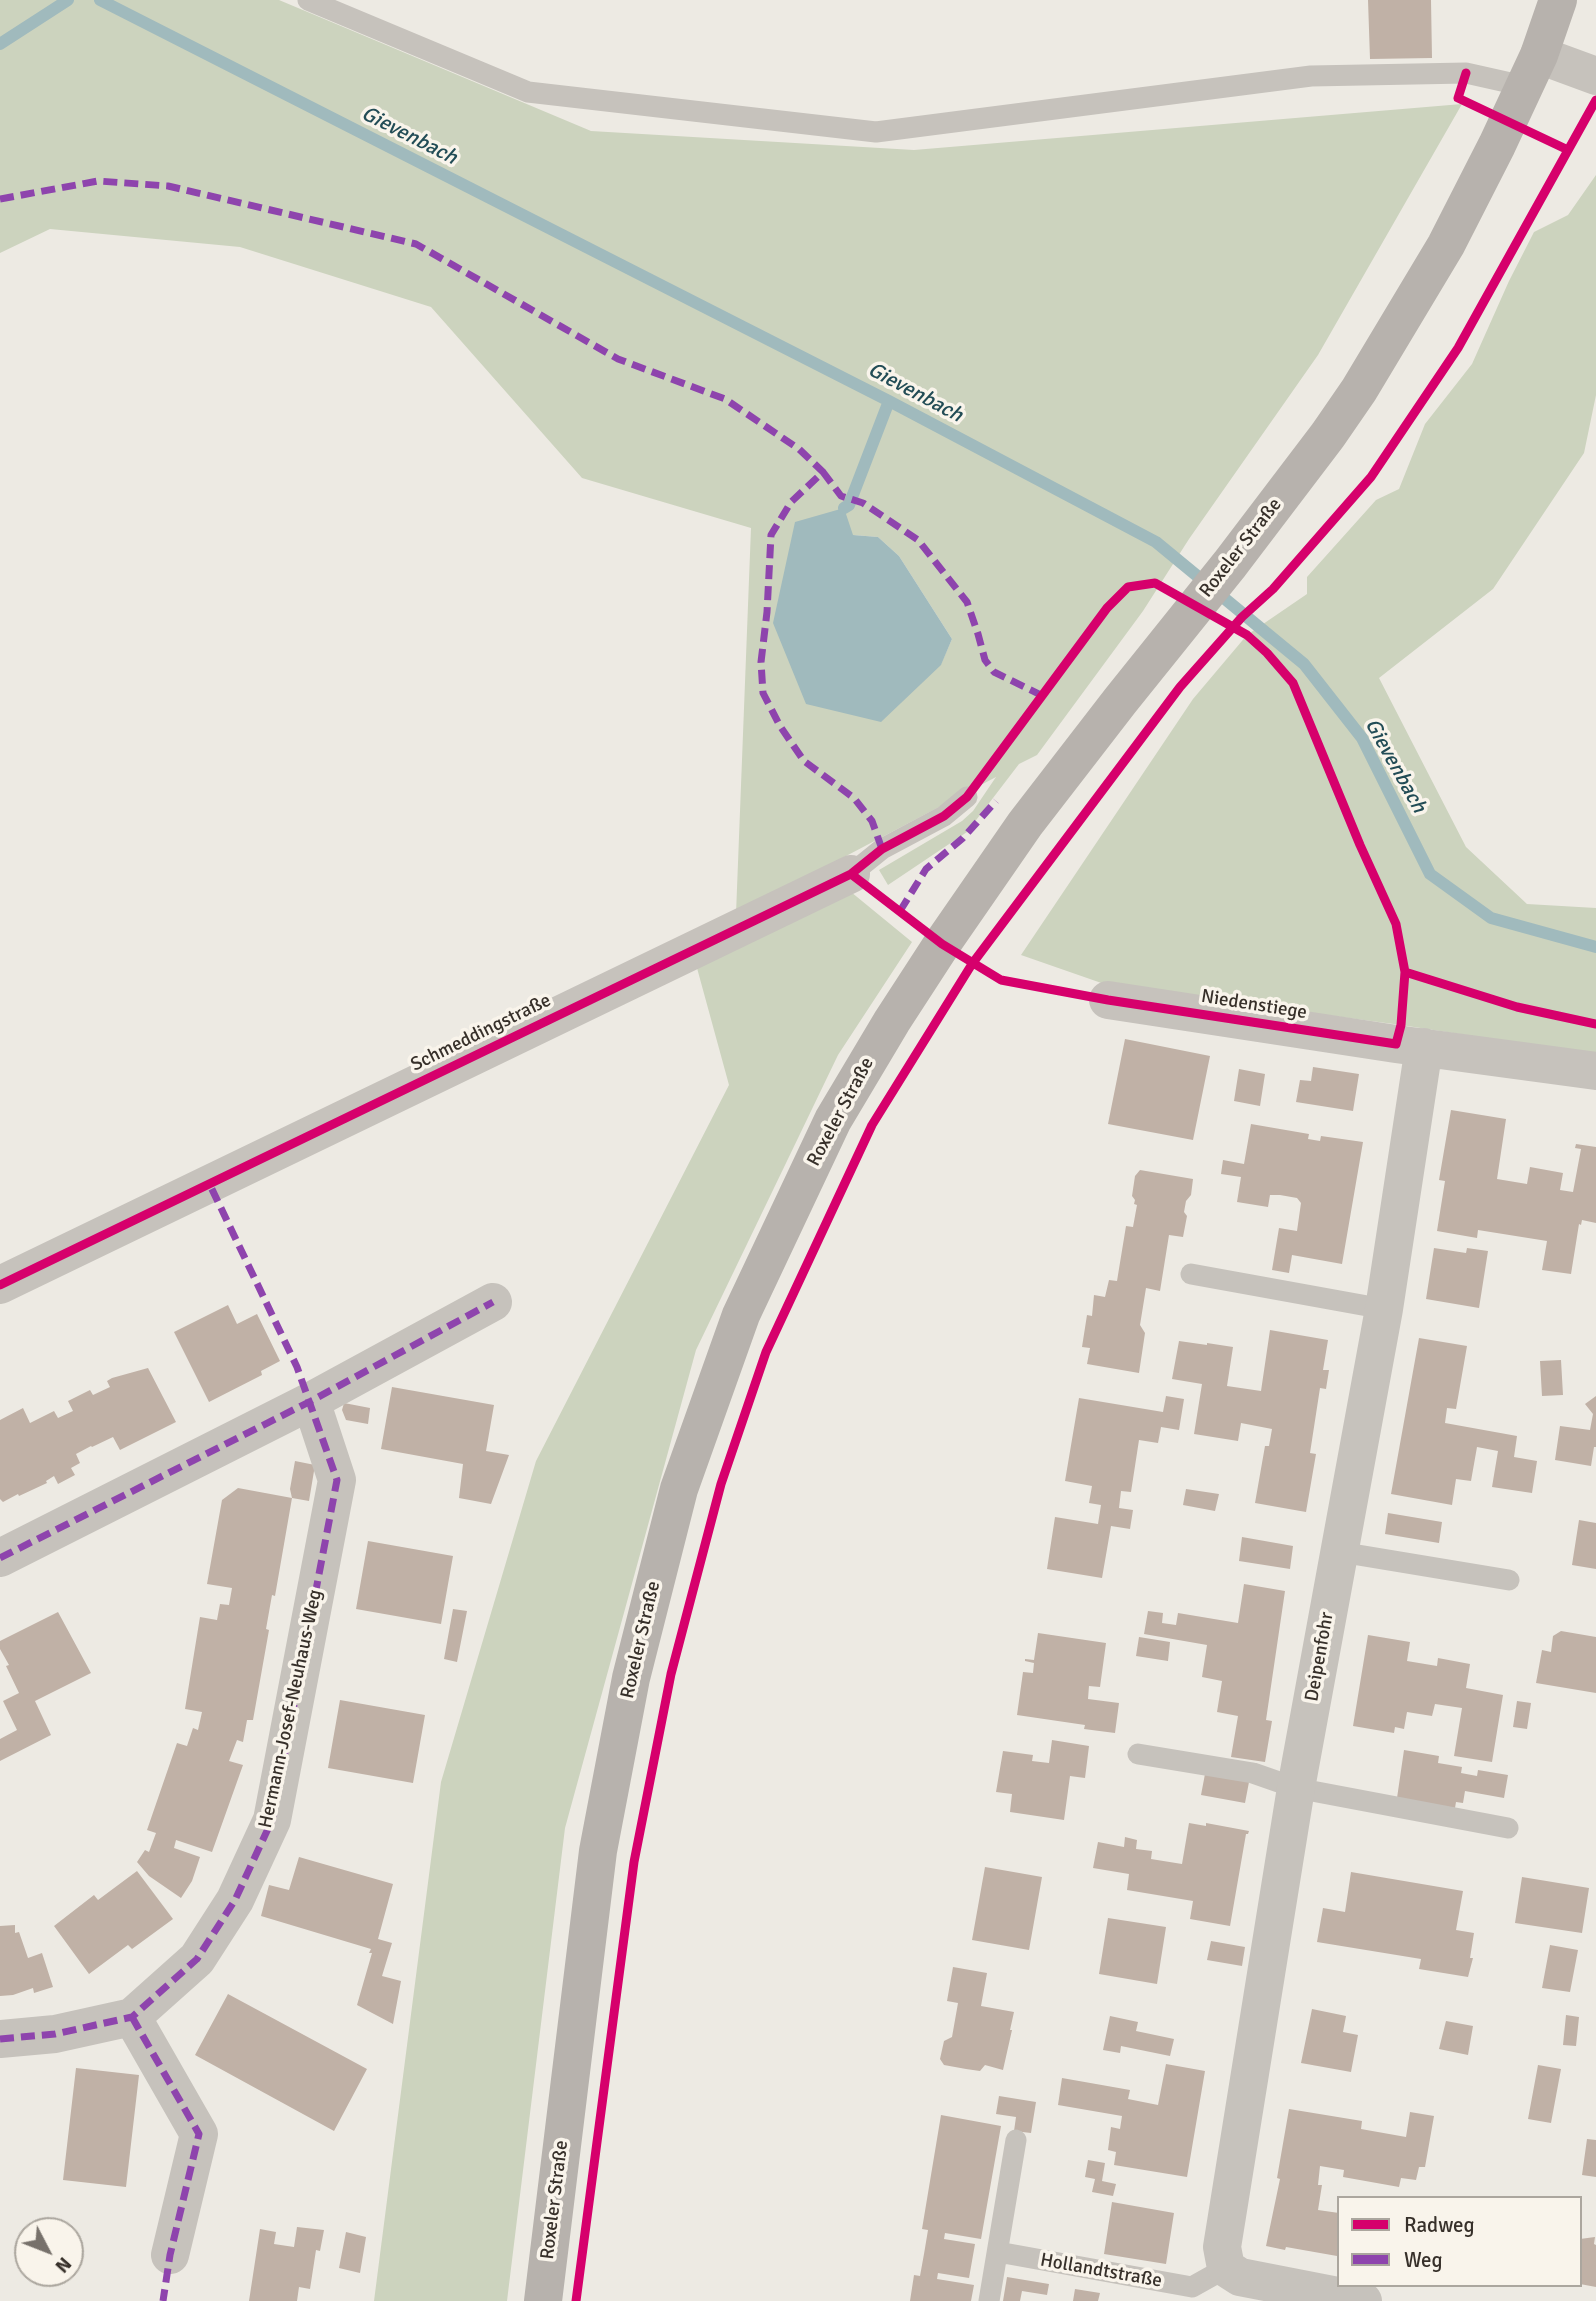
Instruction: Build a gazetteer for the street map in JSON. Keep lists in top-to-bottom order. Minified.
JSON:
{"streets":{"main road":["Roxeler Straße"],"street":["Niedenstiege","Schmeddingstraße","Deipenfohr","Hermann-Josef-Neuhaus-Weg"],"lane":["Hollandtstraße"]},"crossings":[["Niedenstiege","Deipenfohr"],["Deipenfohr","Hollandtstraße"]],"water":["Gievenbach"],"legend":["Radweg","Weg"],"north":"bottom right"}
